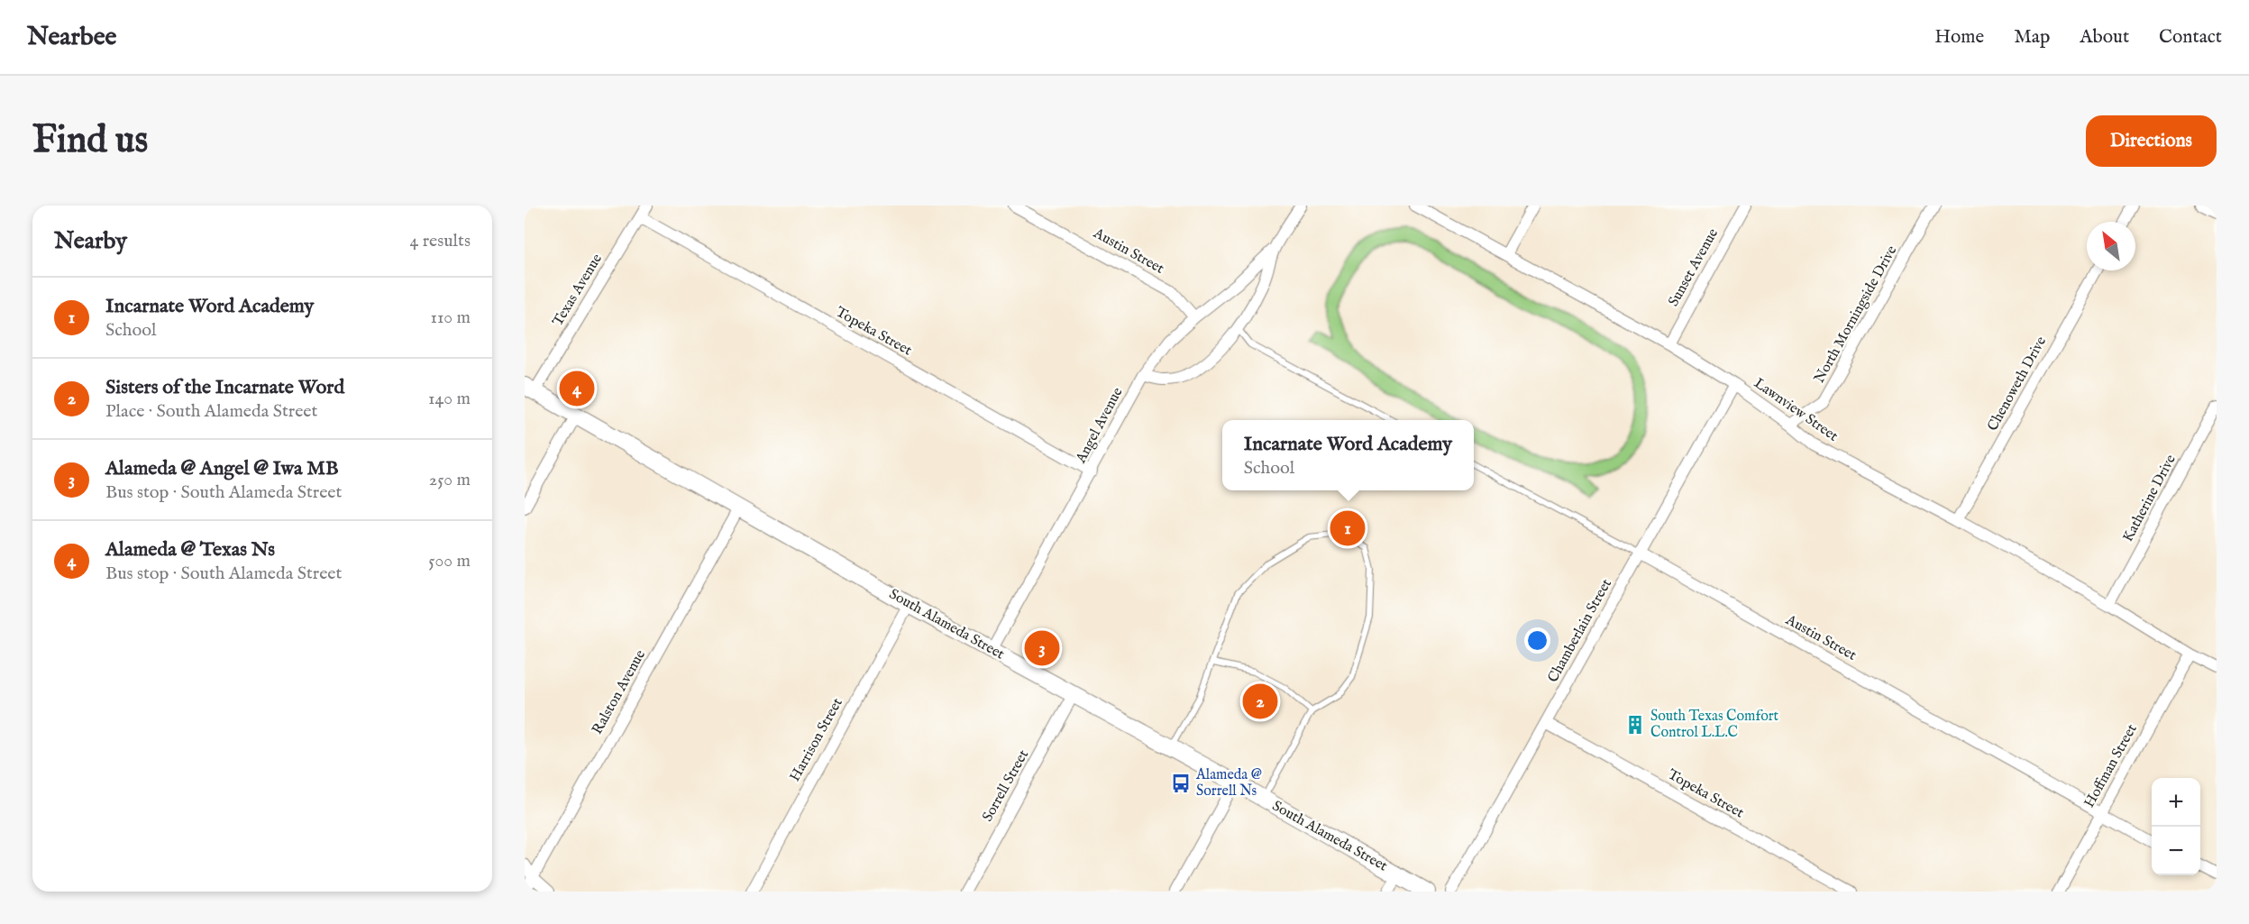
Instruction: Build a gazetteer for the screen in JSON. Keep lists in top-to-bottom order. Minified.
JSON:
{"streets":{"main road":["South Alameda Street"],"street":["Austin Street","Sunset Avenue","Texas Avenue","North Morningside Drive","Topeka Street","Chenoweth Drive","Lawnview Street","Angel Avenue","Katherine Drive","Chamberlain Street","Ralston Avenue","Harrison Street","Hoffman Street","Sorrell Street"]},"crossings":[["Austin Street","Angel Avenue"],["Austin Street","Chamberlain Street"],["Austin Street","Hoffman Street"],["Sunset Avenue","Lawnview Street"],["Texas Avenue","Topeka Street"],["Texas Avenue","South Alameda Street"],["North Morningside Drive","Lawnview Street"],["Topeka Street","Angel Avenue"],["Topeka Street","Chamberlain Street"],["Chenoweth Drive","Lawnview Street"],["Lawnview Street","Katherine Drive"],["Lawnview Street","Chamberlain Street"],["Lawnview Street","Hoffman Street"],["Angel Avenue","South Alameda Street"],["South Alameda Street","Ralston Avenue"],["South Alameda Street","Harrison Street"],["South Alameda Street","Sorrell Street"]],"places":{"building":["South Texas Comfort Control L.L.C"],"bus stop":["Alameda @ Sorrell Ns"]},"north":"top left","page":{"header":"Nearbee","nav":["Home","Map","About","Contact"],"buttons":"Directions","title":"Find us","heading":["Nearby","4 results"],"list":[{"mark":"1","name":"Incarnate Word Academy","note":"School","value":"110 m"},{"mark":"2","name":"Sisters of the Incarnate Word","note":"Place · South Alameda Street","value":"140 m"},{"mark":"3","name":"Alameda @ Angel @ Iwa MB","note":"Bus stop · South Alameda Street","value":"250 m"},{"mark":"4","name":"Alameda @ Texas Ns","note":"Bus stop · South Alameda Street","value":"500 m"}],"pins":["4","1","3","2"],"popup":["Incarnate Word Academy","School"],"map_buttons":["+","−"]}}
